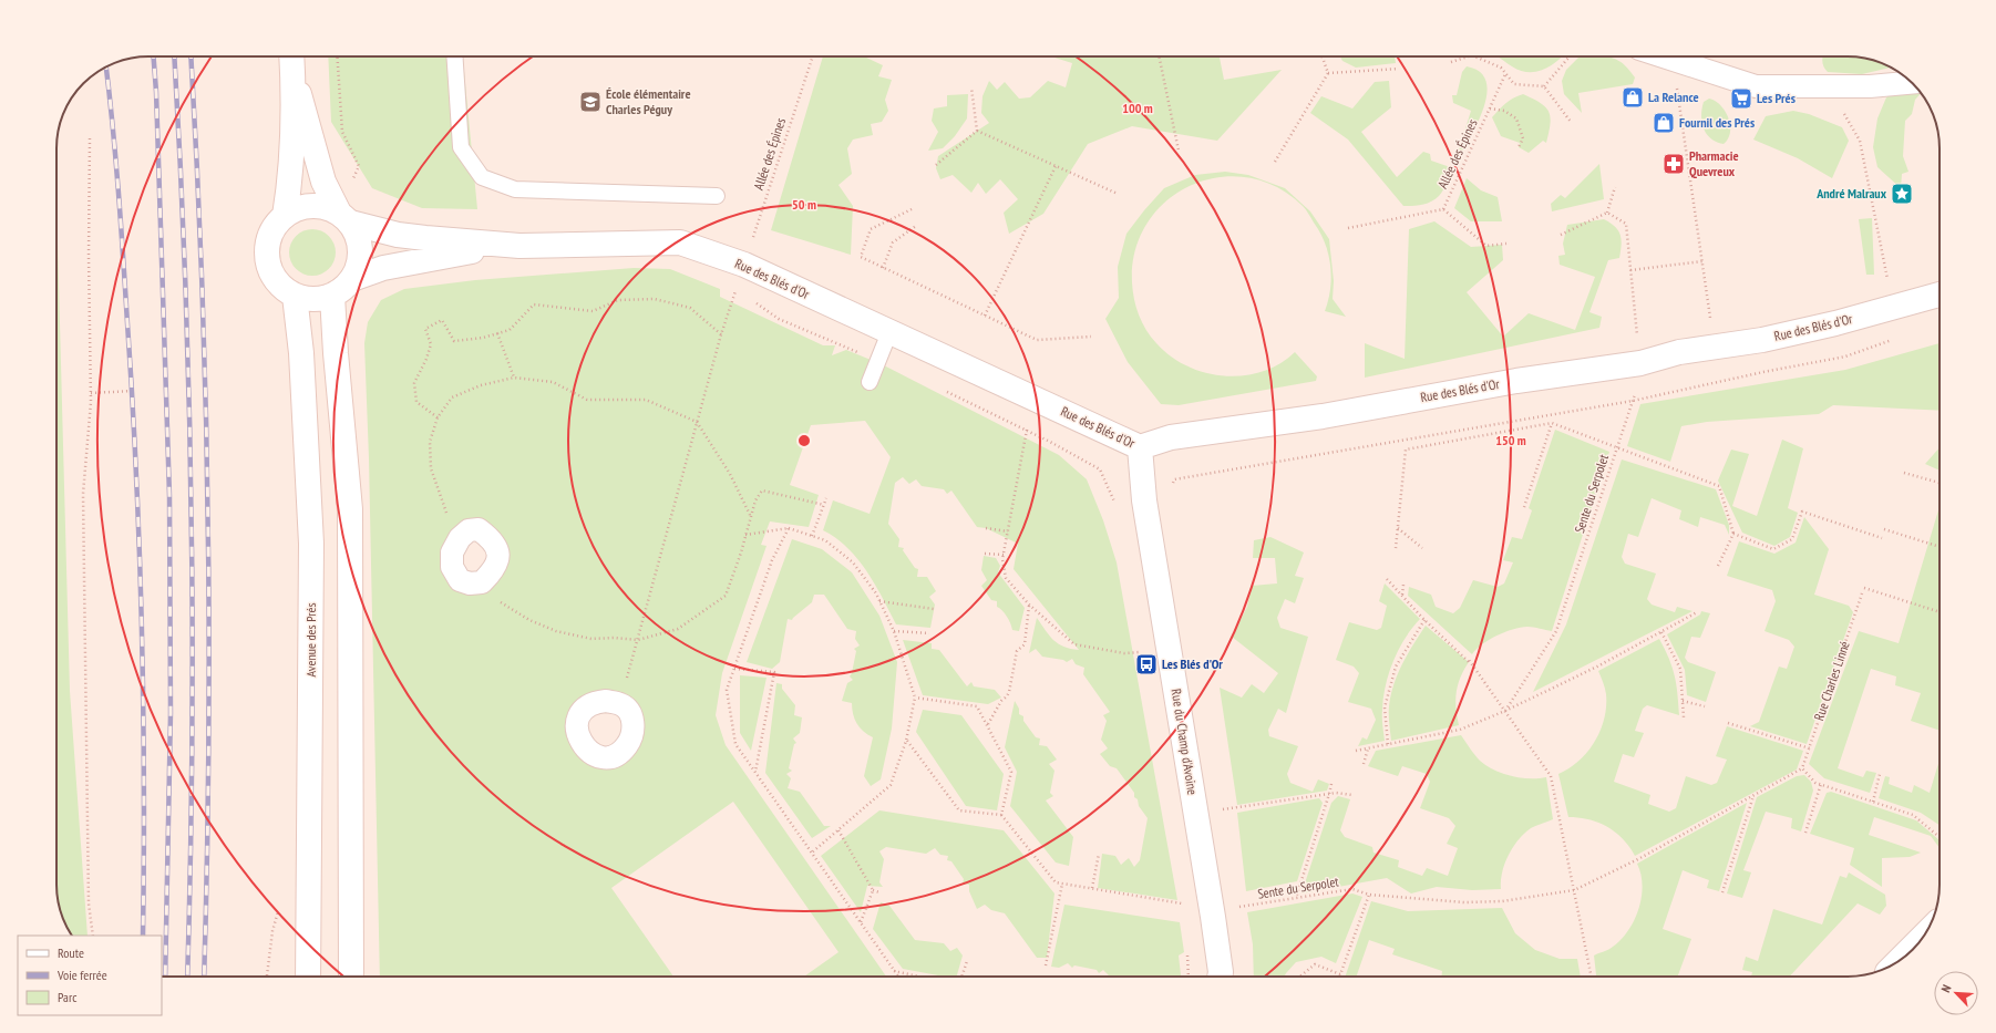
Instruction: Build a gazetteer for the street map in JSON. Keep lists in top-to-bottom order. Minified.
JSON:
{"streets":{"street":["Rue des Blés d'Or","Avenue des Prés","Rue du Champ d'Avoine"],"path":["Allée des Épines","Sente du Serpolet","Rue Charles Linné"]},"crossings":[["Allée des Épines","Rue des Blés d'Or"],["Rue des Blés d'Or","Sente du Serpolet"],["Rue des Blés d'Or","Avenue des Prés"],["Rue des Blés d'Or","Rue du Champ d'Avoine"],["Sente du Serpolet","Rue du Champ d'Avoine"]],"places":{"shop":["La Relance","Fournil des Prés"],"supermarket":["Les Prés"],"school or university":["École élémentaire Charles Péguy"],"pharmacy":["Pharmacie Quevreux"],"place":["André Malraux"],"bus stop":["Les Blés d'Or"]},"legend":["Route","Voie ferrée","Parc"],"north":"top left","rings":["100 m","50 m","150 m"]}
